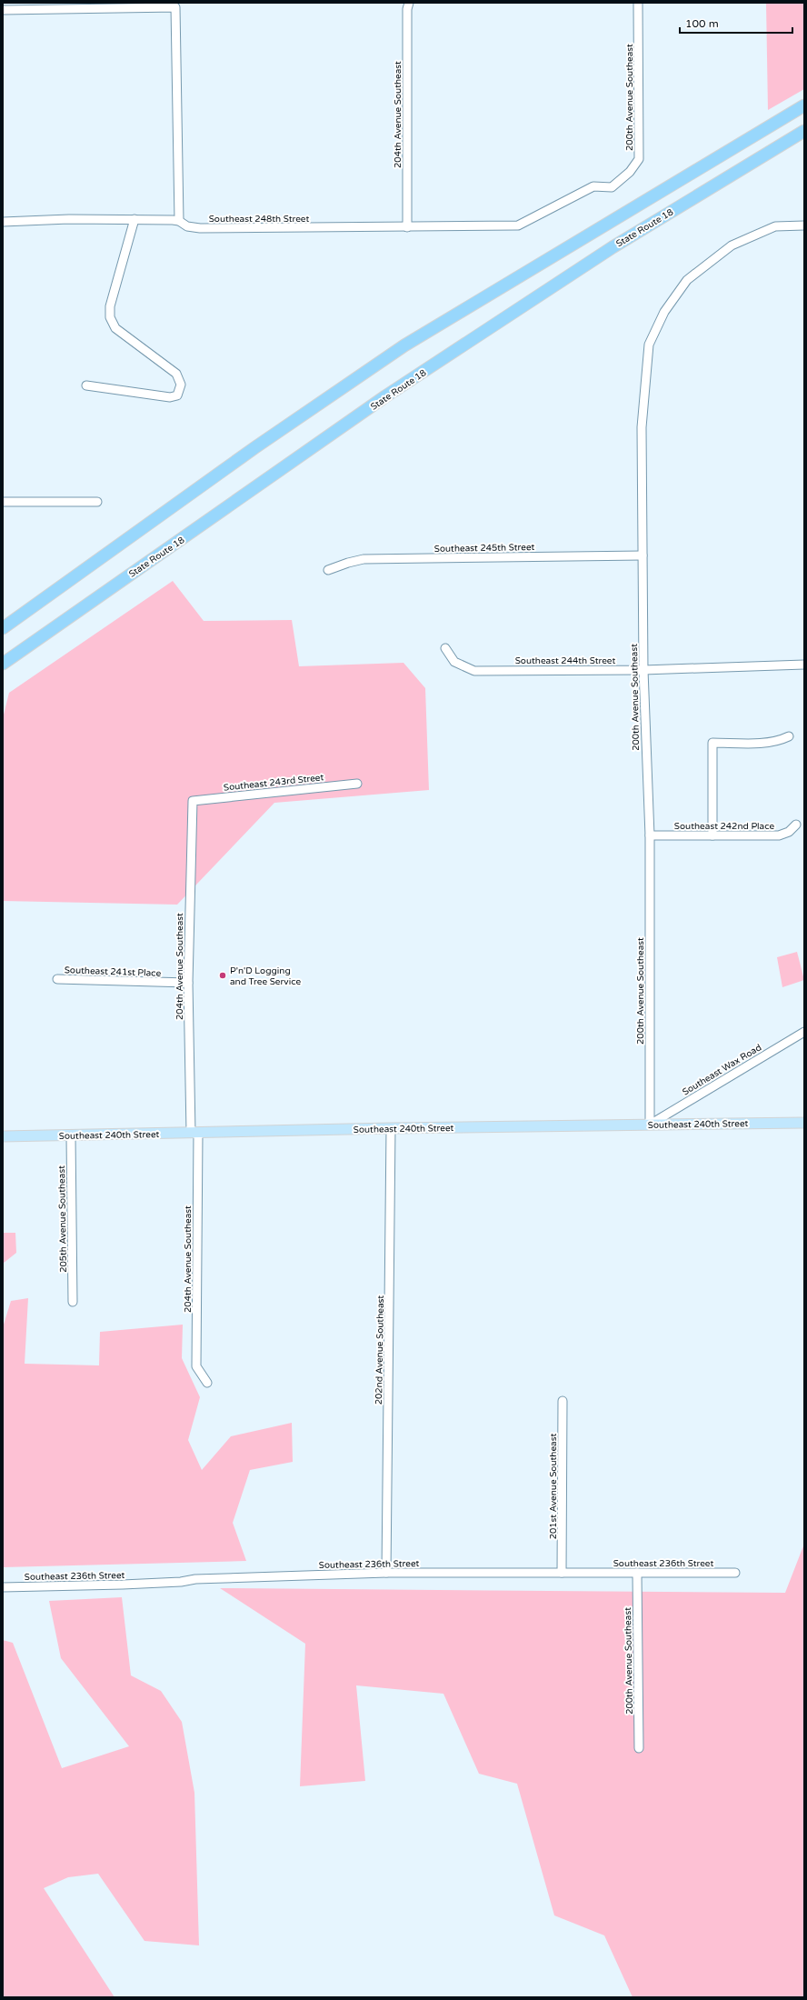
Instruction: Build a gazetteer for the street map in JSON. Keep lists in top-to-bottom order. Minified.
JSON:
{"streets":{"highway":["State Route 18"],"main road":["Southeast 240th Street"],"street":["200th Avenue Southeast","204th Avenue Southeast","Southeast 248th Street","Southeast 245th Street","Southeast 244th Street","Southeast 243rd Street","Southeast 242nd Place","Southeast 241st Place","Southeast Wax Road","205th Avenue Southeast","202nd Avenue Southeast","201st Avenue Southeast","Southeast 236th Street"]},"crossings":[["200th Avenue Southeast","Southeast 248th Street"],["200th Avenue Southeast","Southeast 245th Street"],["200th Avenue Southeast","Southeast 244th Street"],["200th Avenue Southeast","Southeast 242nd Place"],["200th Avenue Southeast","Southeast Wax Road"],["200th Avenue Southeast","Southeast 240th Street"],["200th Avenue Southeast","Southeast 236th Street"],["204th Avenue Southeast","Southeast 248th Street"],["204th Avenue Southeast","Southeast 243rd Street"],["204th Avenue Southeast","Southeast 241st Place"],["204th Avenue Southeast","Southeast 240th Street"],["Southeast Wax Road","Southeast 240th Street"],["Southeast 240th Street","205th Avenue Southeast"],["Southeast 240th Street","202nd Avenue Southeast"],["202nd Avenue Southeast","Southeast 236th Street"],["201st Avenue Southeast","Southeast 236th Street"]],"places":["P'n'D Logging and Tree Service"],"scale_bar":"100 m"}
